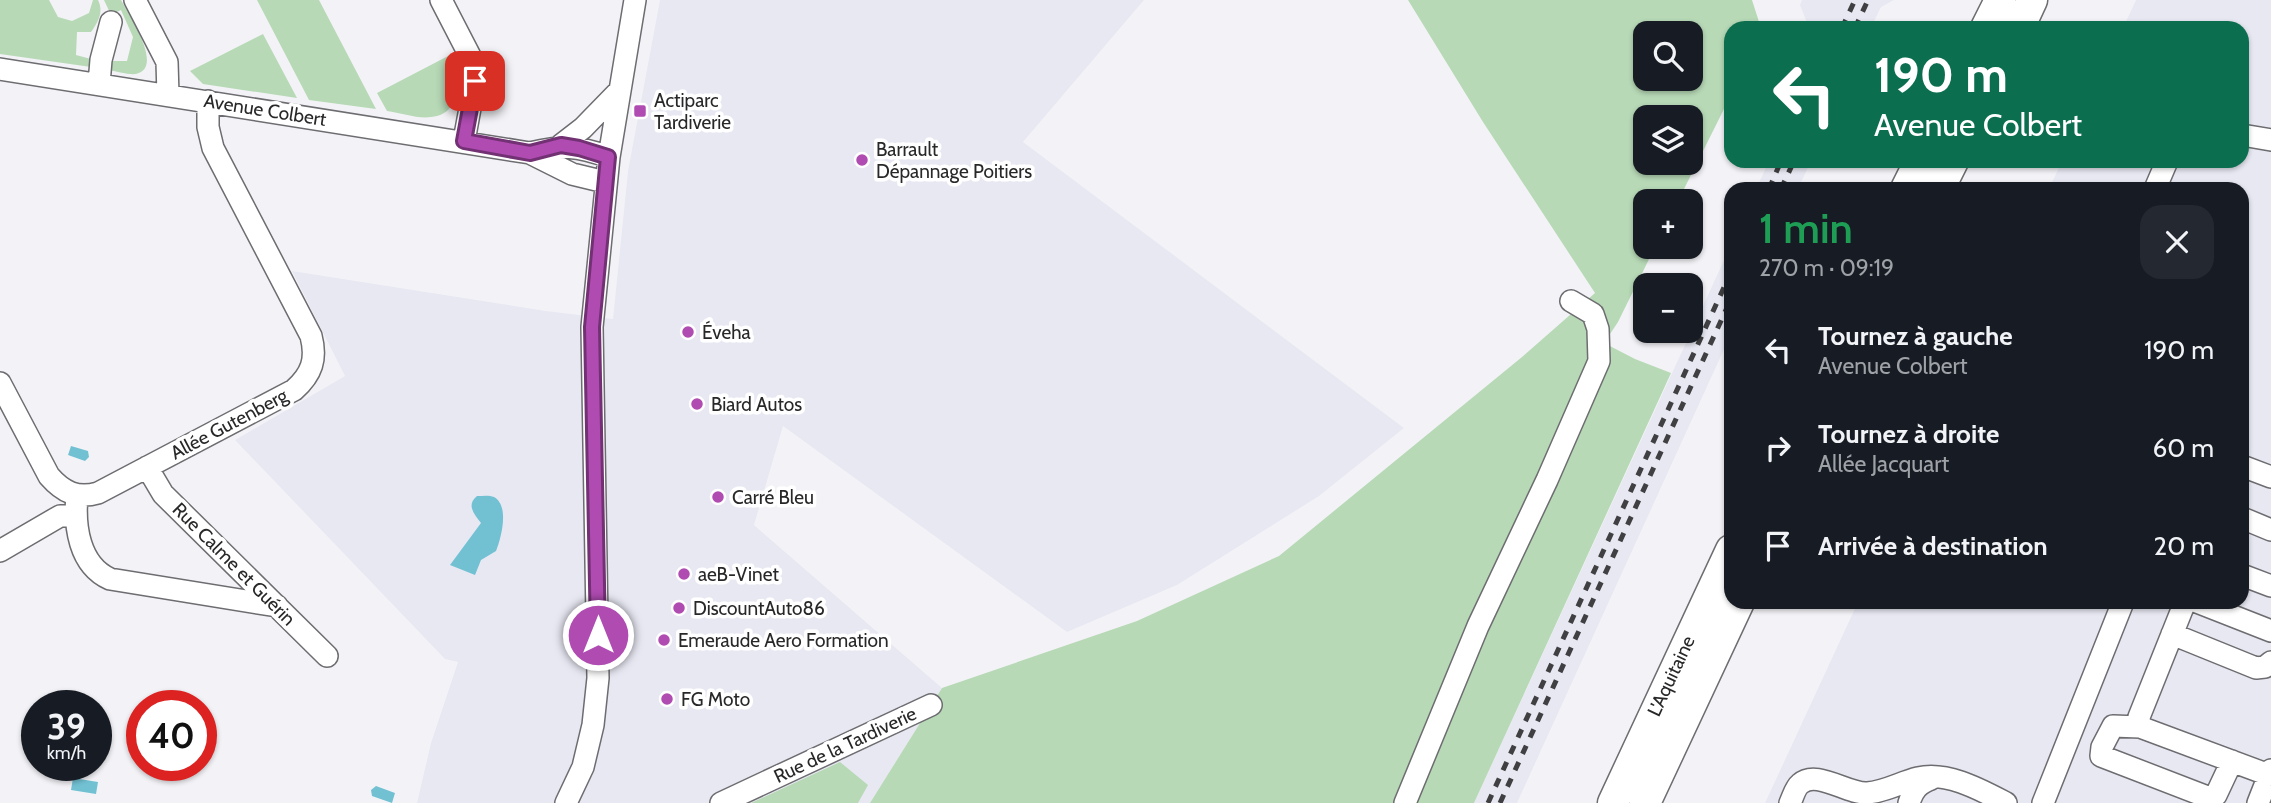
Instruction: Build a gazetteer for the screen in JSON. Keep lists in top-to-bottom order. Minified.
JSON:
{"streets":{"highway":["L'Aquitaine"],"street":["Avenue Colbert","Allée Gutenberg","Rue Calme et Guérin","Rue de la Tardiverie"]},"crossings":[["Avenue Colbert","Allée Gutenberg"],["Allée Gutenberg","Rue Calme et Guérin"]],"places":{"transit":["Actiparc Tardiverie"],"other":["Barrault Dépannage Poitiers","Éveha","Biard Autos","Carré Bleu","aeB-Vinet","DiscountAuto86","Emeraude Aero Formation","FG Moto"]},"page":{"map_buttons":["+","−"],"turn":["190 m","Avenue Colbert"],"heading":["1 min","270 m · 09:19"],"list":[{"name":"Tournez à gauche","note":"Avenue Colbert","value":"190 m"},{"name":"Tournez à droite","note":"Allée Jacquart","value":"60 m"},{"name":"Arrivée à destination","value":"20 m"}],"speed":"39 km/h","limit":"40"}}
